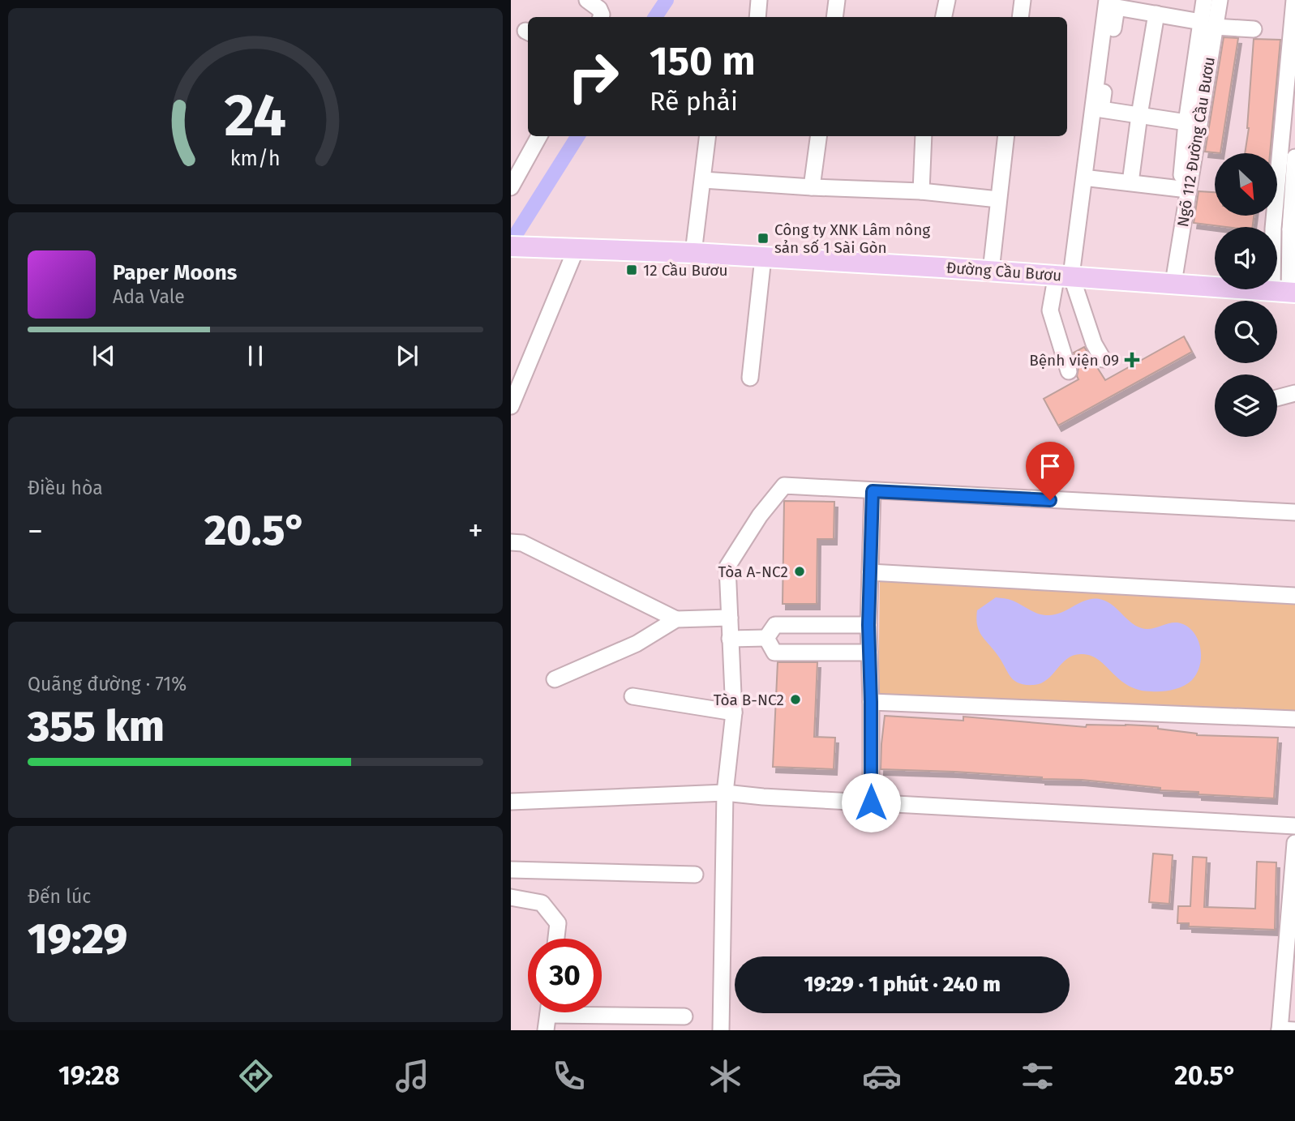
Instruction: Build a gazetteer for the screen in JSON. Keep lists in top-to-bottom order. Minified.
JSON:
{"streets":{"main road":["Đường Cầu Bươu"],"street":["Ngõ 112 Đường Cầu Bươu"]},"crossings":[["Ngõ 112 Đường Cầu Bươu","Đường Cầu Bươu"]],"places":{"transit":["Công ty XNK Lâm nông sản số 1 Sài Gòn","12 Cầu Bươu"],"health":["Bệnh viện 09"],"other":["Tòa A-NC2","Tòa B-NC2"]},"north":"bottom right","page":{"turn":["150 m","Rẽ phải"],"song":["Paper Moons","Ada Vale"],"tile":["Điều hòa",["Quãng đường · 71%","355 km"],["Đến lúc","19:29"]],"heat":["−","20.5°","+"],"limit":"30","trip":"19:29 · 1 phút · 240 m","tabs":["19:28","20.5°"],"gauge":["24","km/h"]}}
